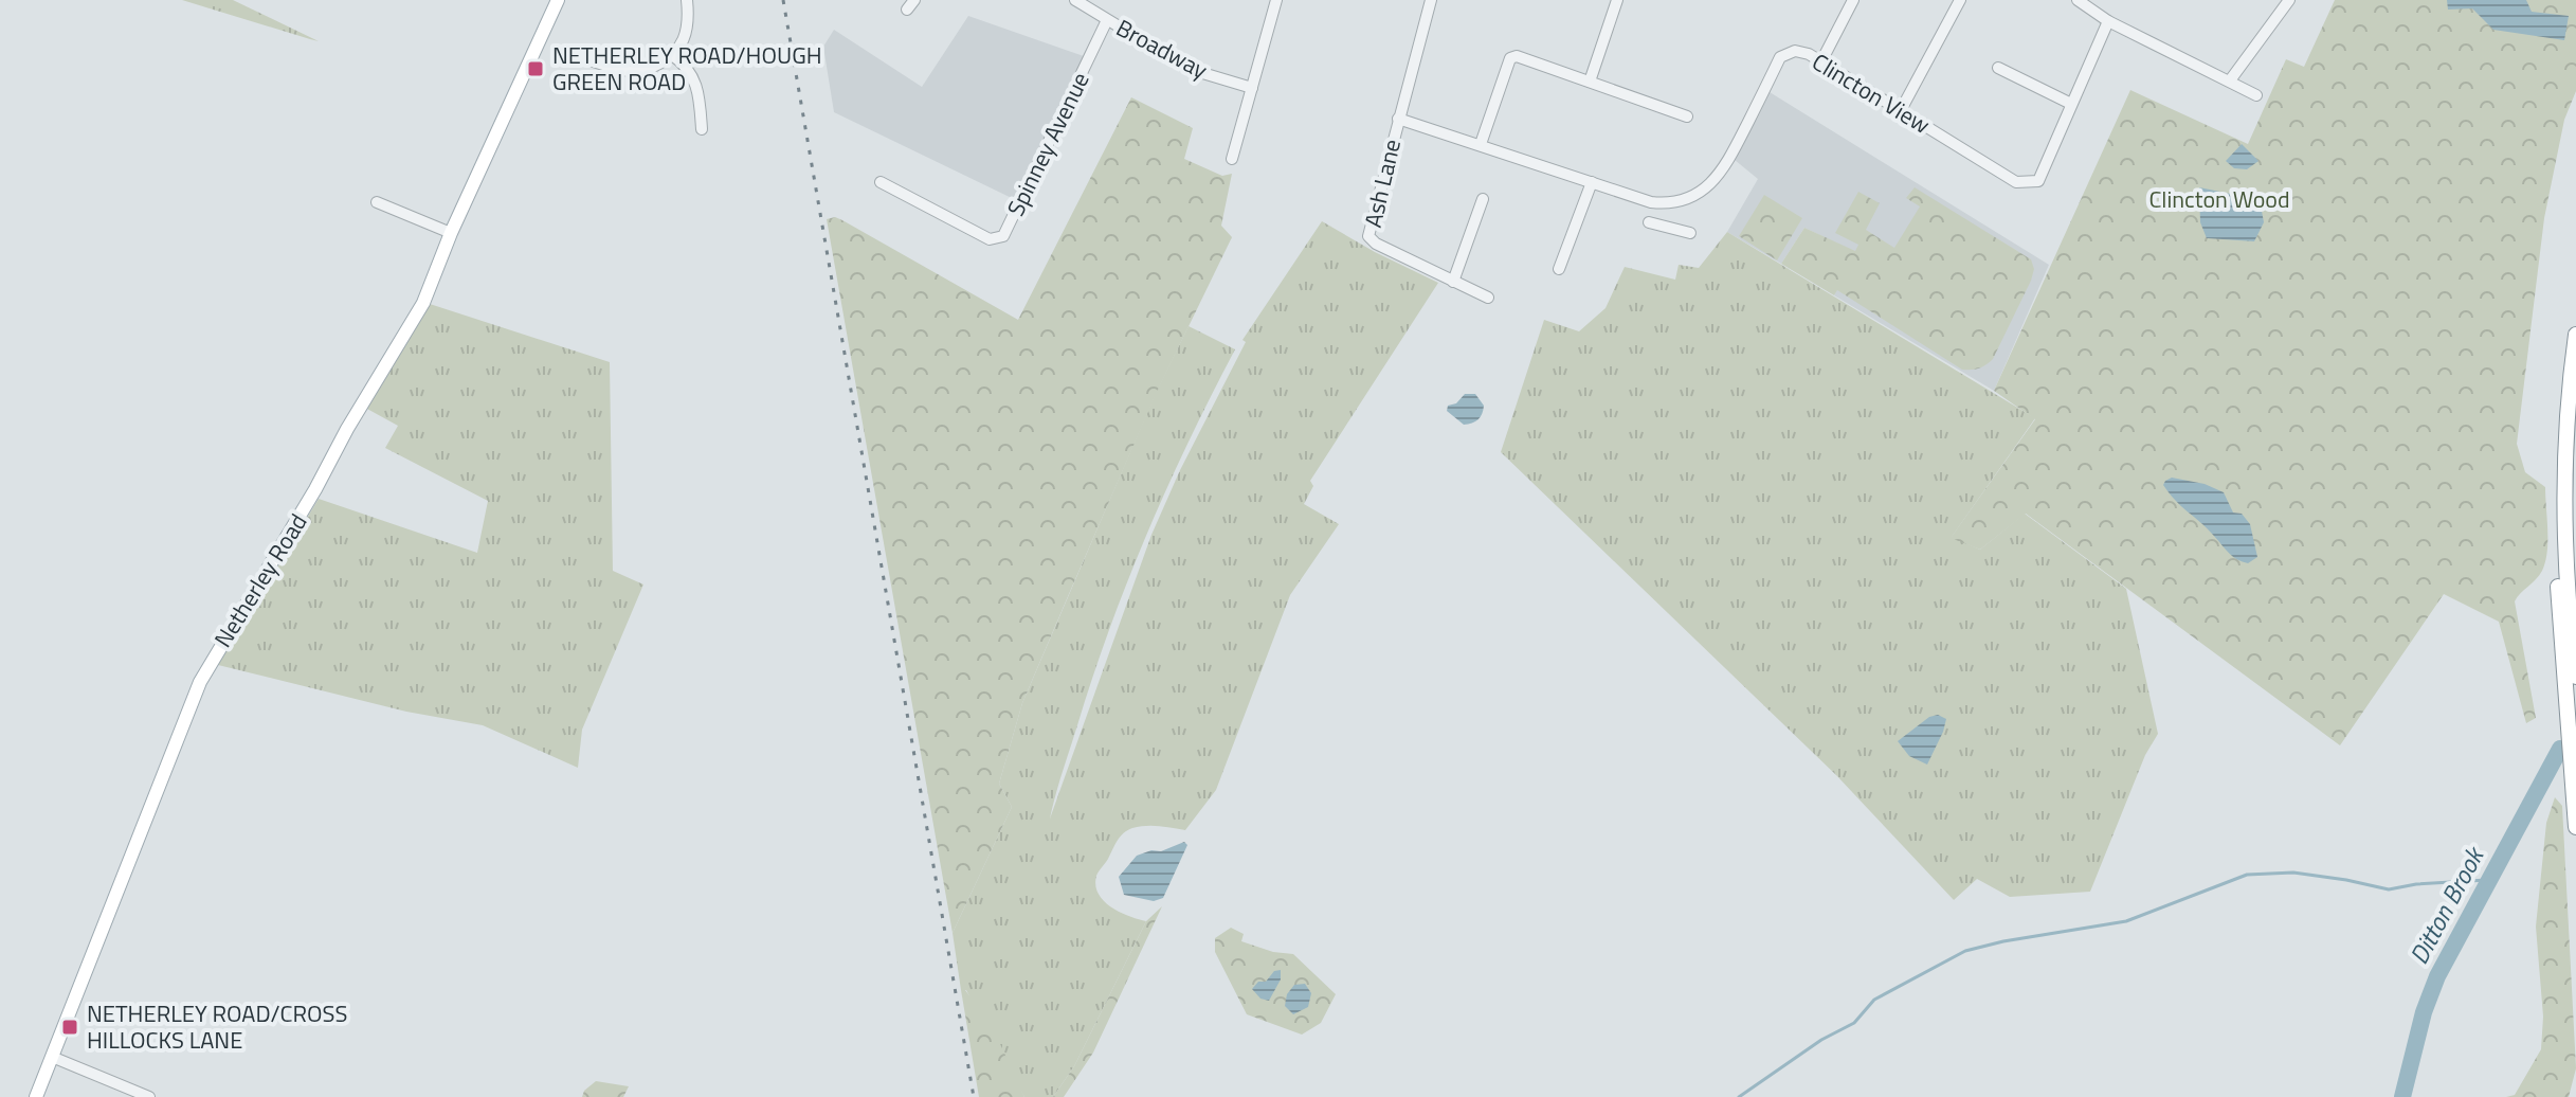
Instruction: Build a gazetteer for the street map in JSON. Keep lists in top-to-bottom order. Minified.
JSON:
{"streets":{"main road":["Netherley Road"],"street":["Broadway","Clincton View","Spinney Avenue","Ash Lane"]},"crossings":[["Broadway","Spinney Avenue"]],"water":["Ditton Brook"],"parks":["Clincton Wood"],"places":{"transit":["NETHERLEY ROAD/HOUGH GREEN ROAD","NETHERLEY ROAD/CROSS HILLOCKS LANE"]}}
